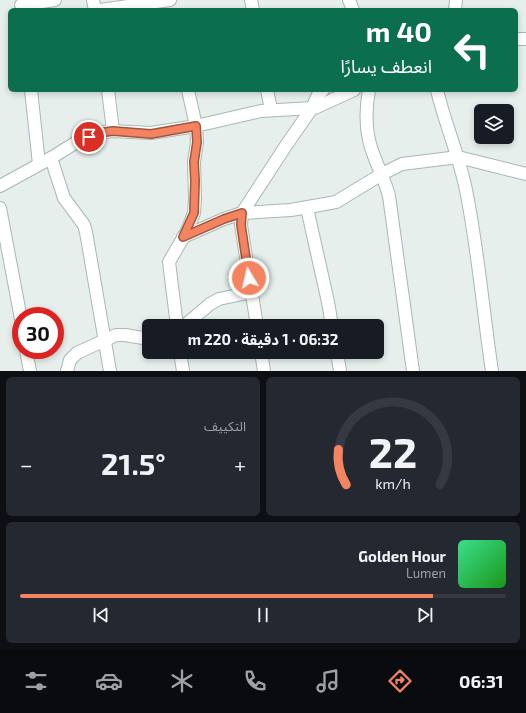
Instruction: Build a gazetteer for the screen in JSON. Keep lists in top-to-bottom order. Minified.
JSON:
{"page":{"turn":["40 m","انعطف يسارًا"],"limit":"30","trip":"06:32 · 1 دقيقة · 220 m","tile":"التكييف","heat":["−","21.5°","+"],"song":["Golden Hour","Lumen"],"tabs":"06:31","gauge":["22","km/h"]}}
